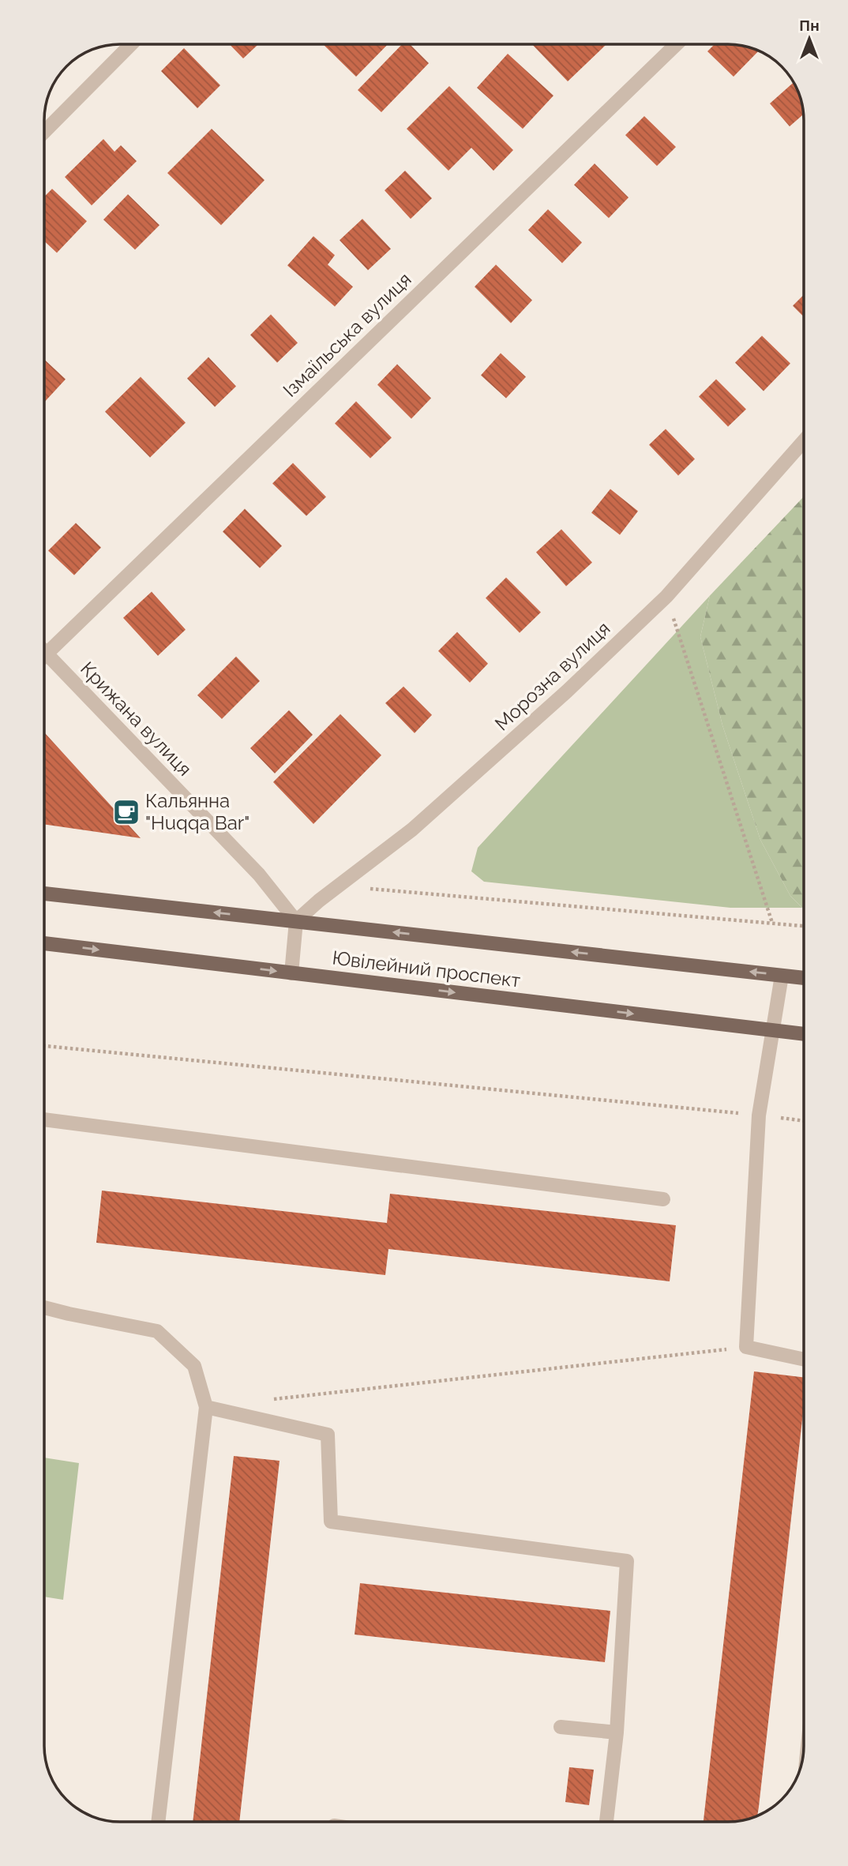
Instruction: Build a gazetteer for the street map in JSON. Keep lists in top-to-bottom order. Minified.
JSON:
{"streets":{"main road":["Ювілейний проспект"],"street":["Ізмаїльська вулиця","Морозна вулиця","Крижана вулиця"]},"crossings":[["Морозна вулиця","Крижана вулиця"],["Морозна вулиця","Ювілейний проспект"],["Крижана вулиця","Ювілейний проспект"]],"places":{"cafe":["Кальянна \"Huqqa Bar\""]},"north":"top"}
